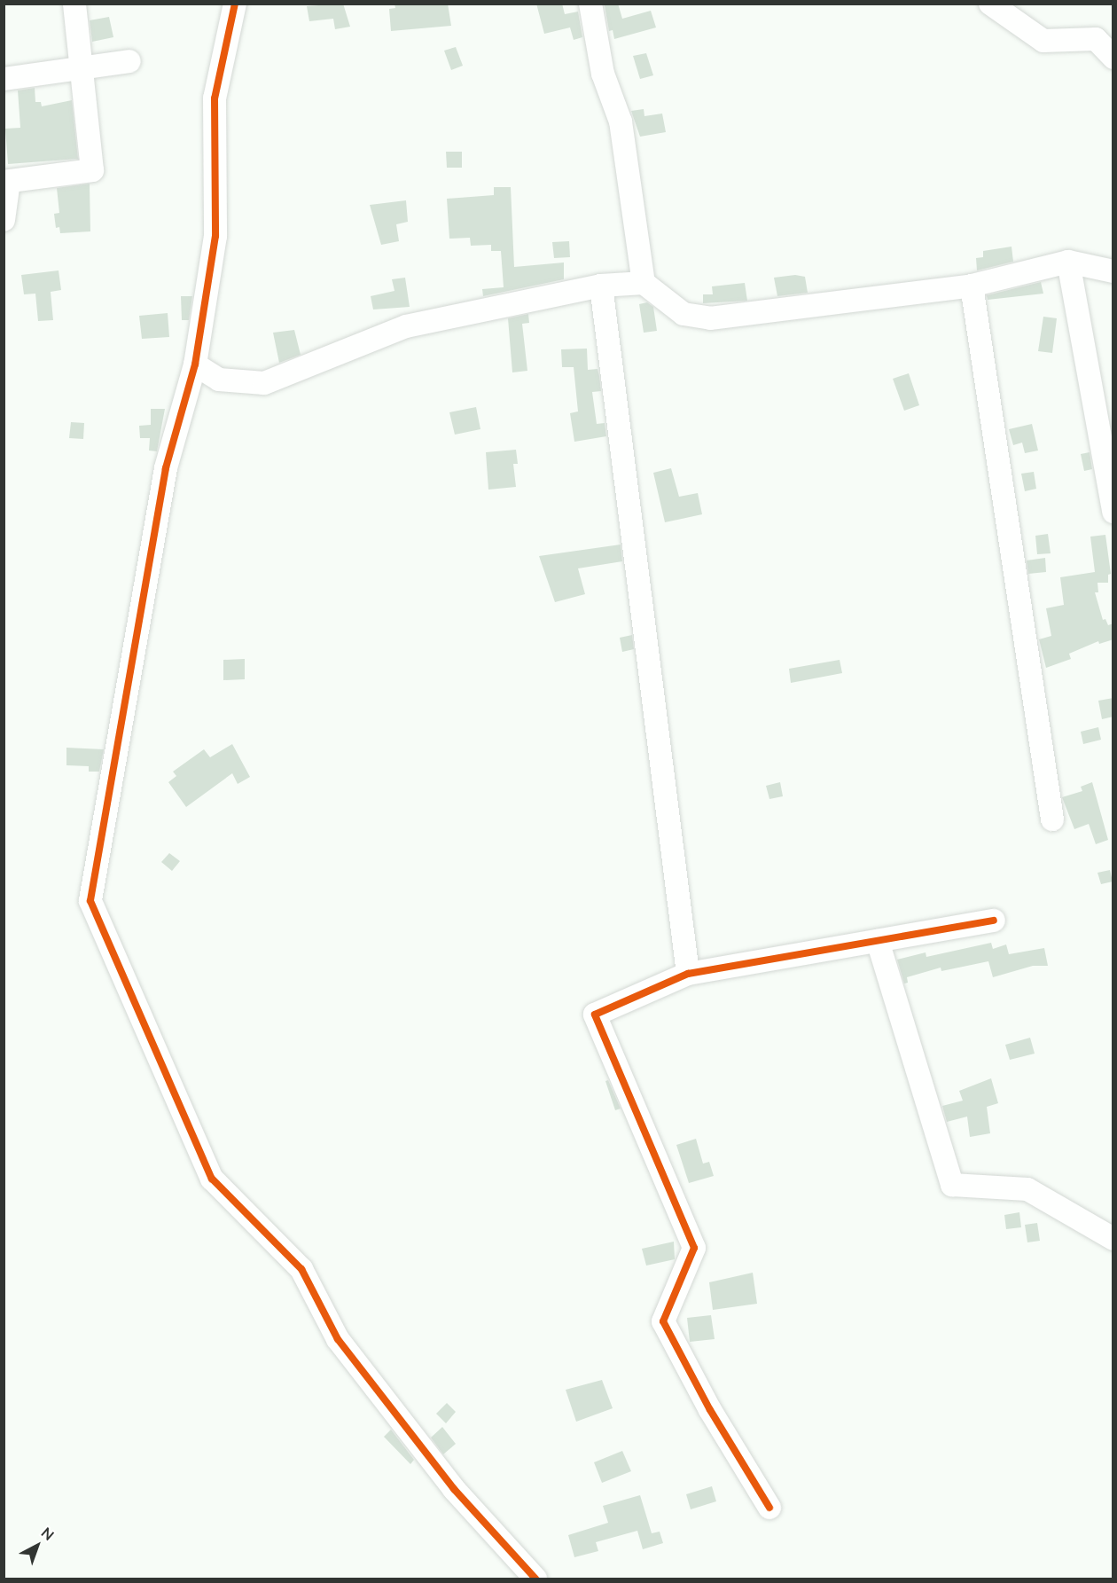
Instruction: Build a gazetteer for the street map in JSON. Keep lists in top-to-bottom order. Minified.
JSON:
{"north":"top right"}
